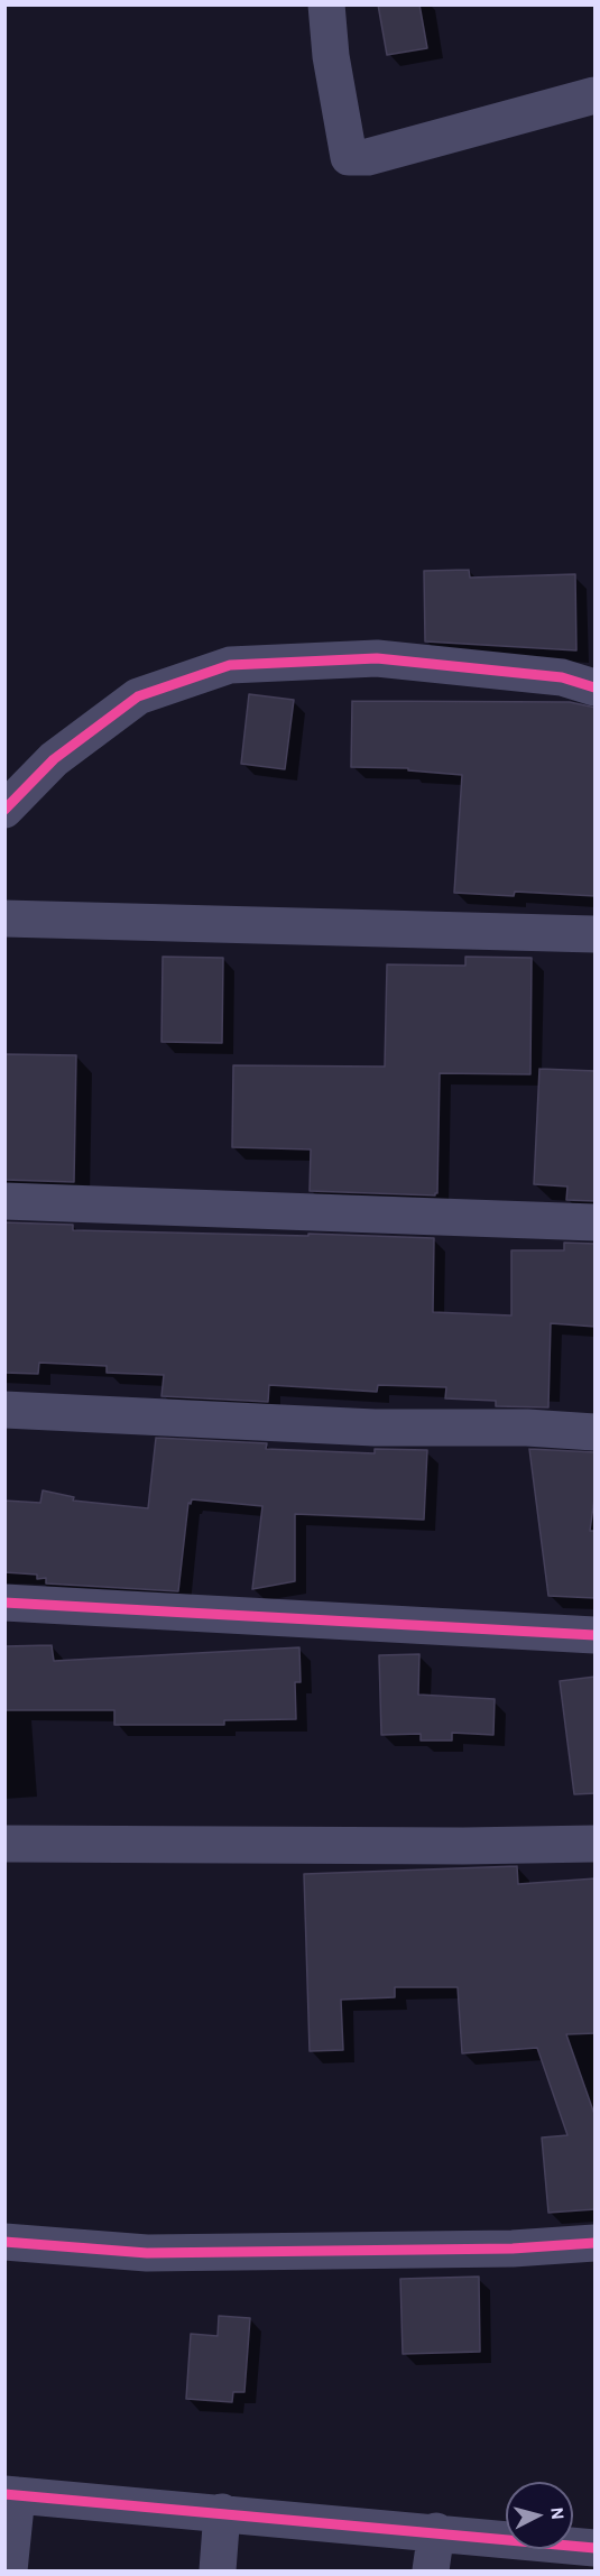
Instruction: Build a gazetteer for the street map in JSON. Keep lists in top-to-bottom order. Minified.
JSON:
{"north":"right"}
